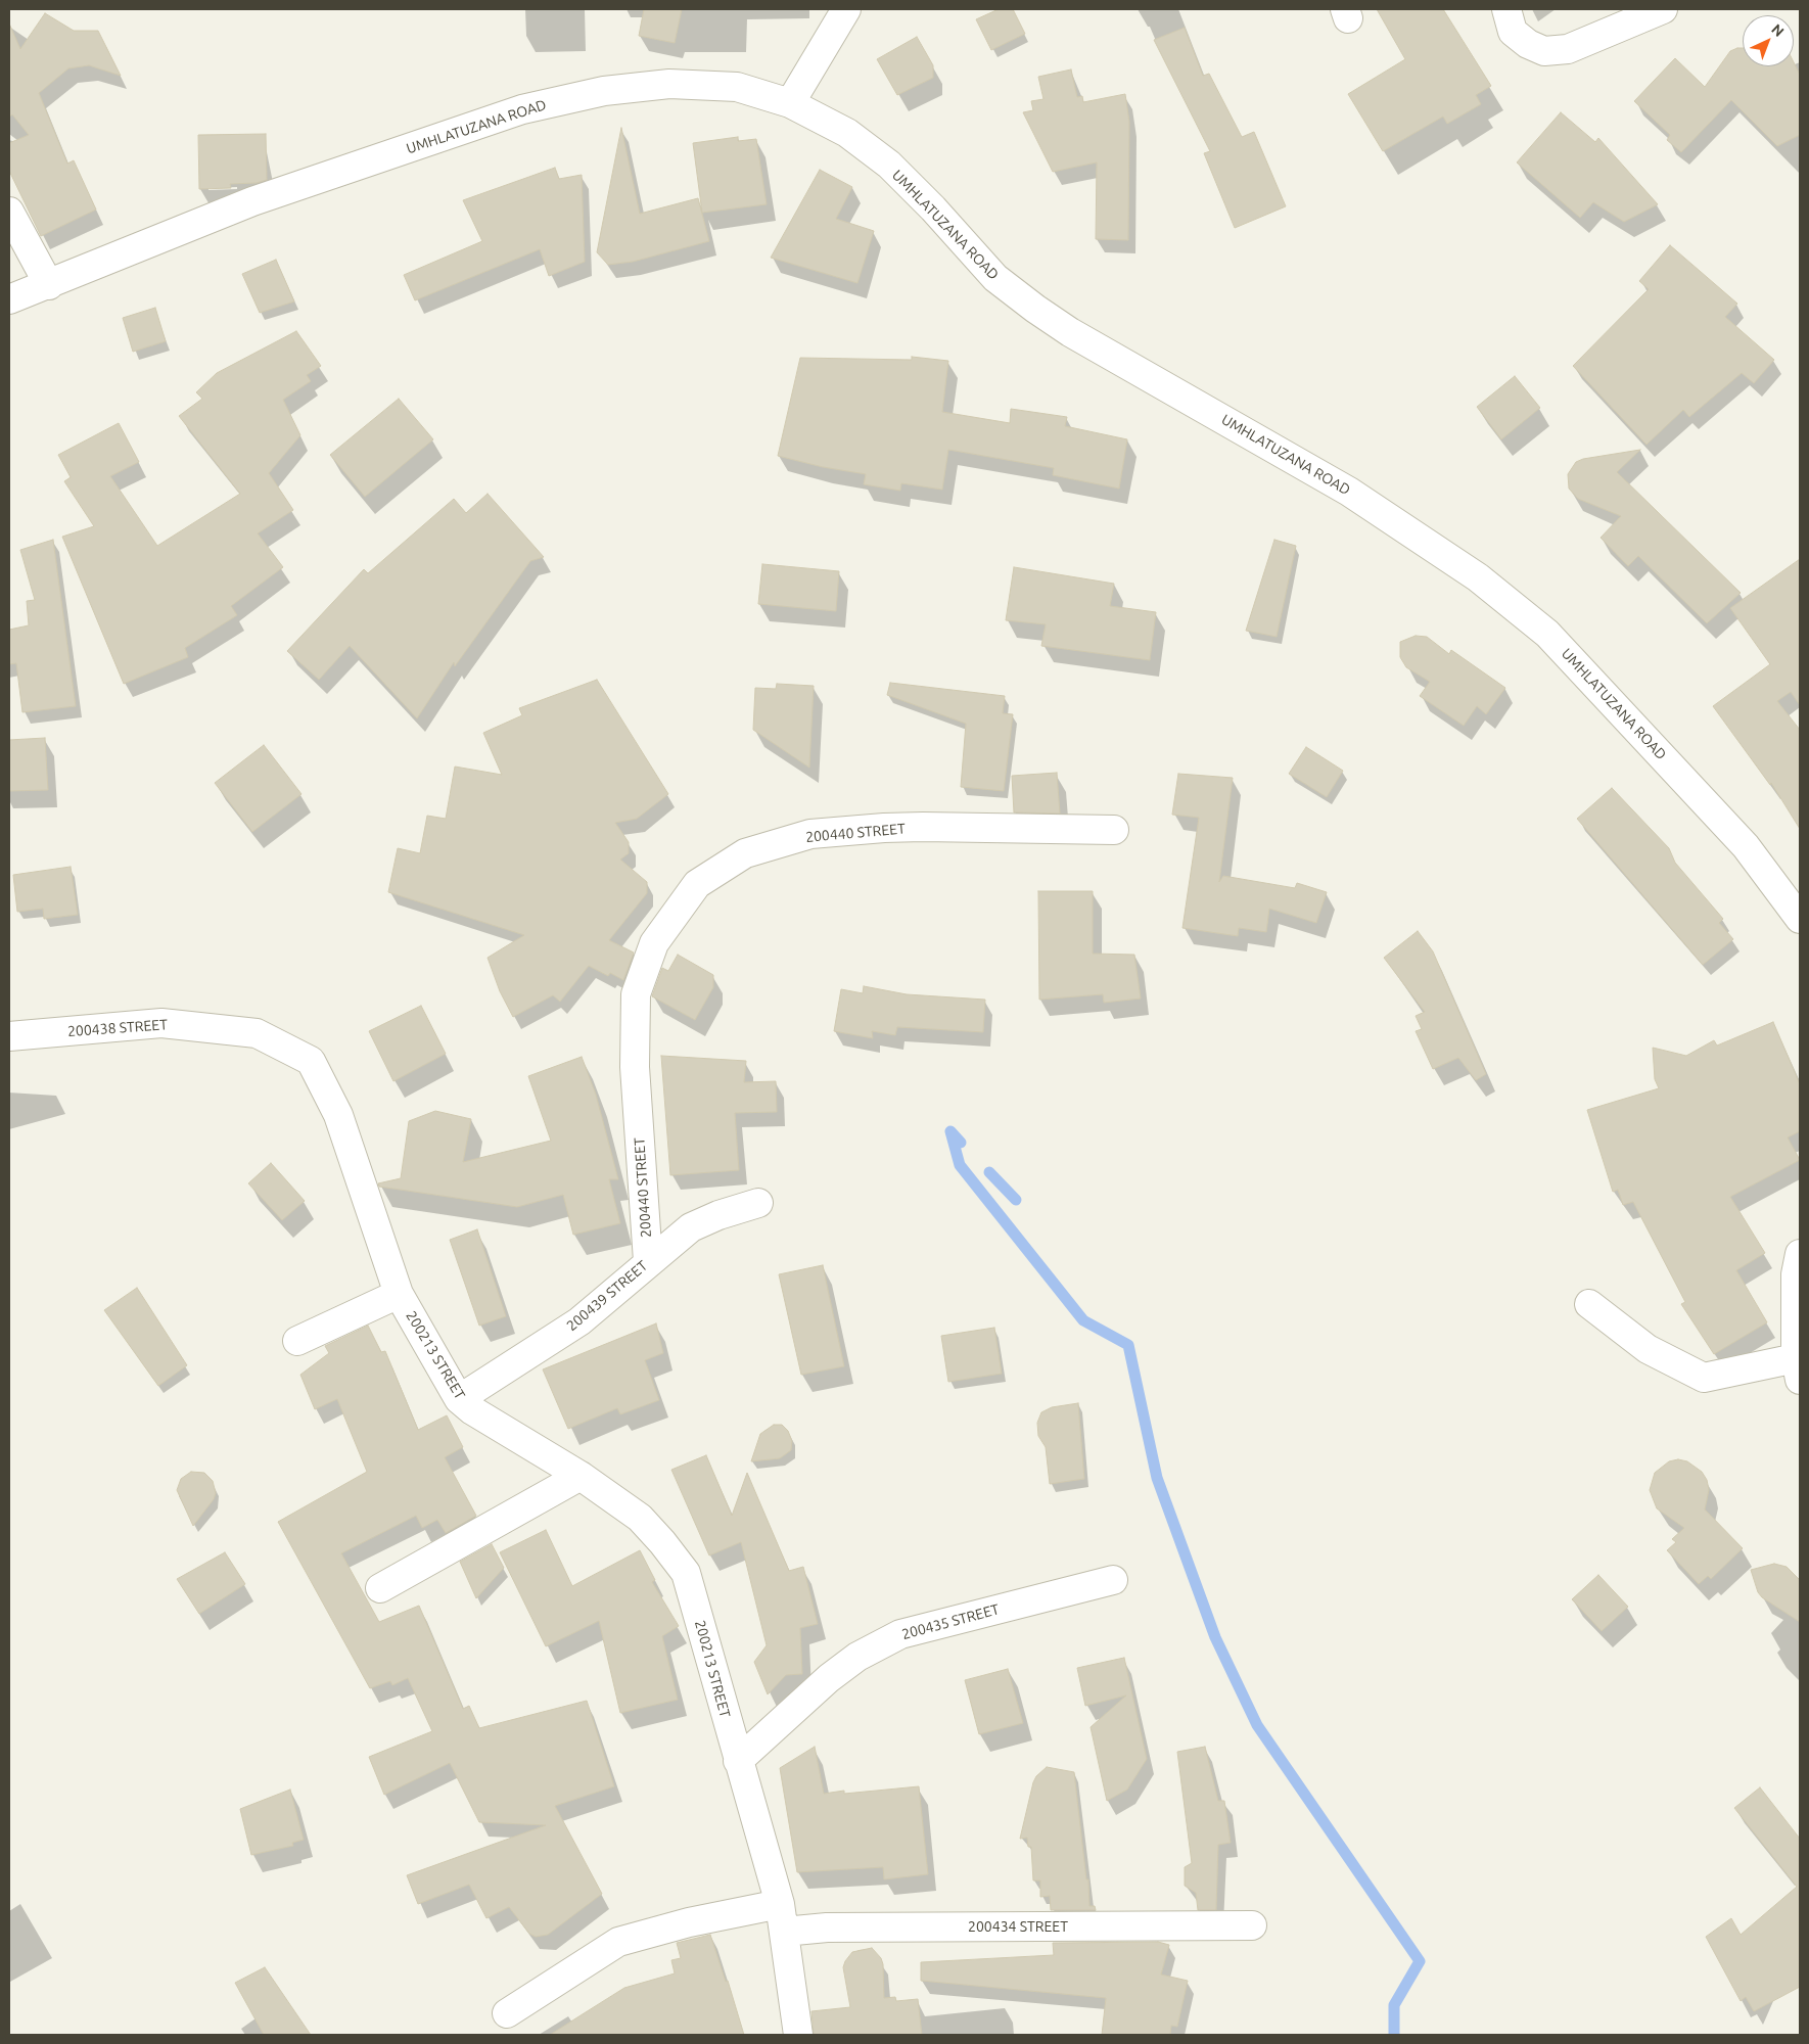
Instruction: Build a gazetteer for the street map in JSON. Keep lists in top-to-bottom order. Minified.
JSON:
{"streets":{"street":["UMHLATUZANA ROAD","200440 STREET","200438 STREET","200439 STREET","200213 STREET","200435 STREET","200434 STREET"]},"crossings":[["200440 STREET","200439 STREET"],["200438 STREET","200213 STREET"],["200439 STREET","200213 STREET"],["200213 STREET","200435 STREET"],["200213 STREET","200434 STREET"]],"north":"top right"}
